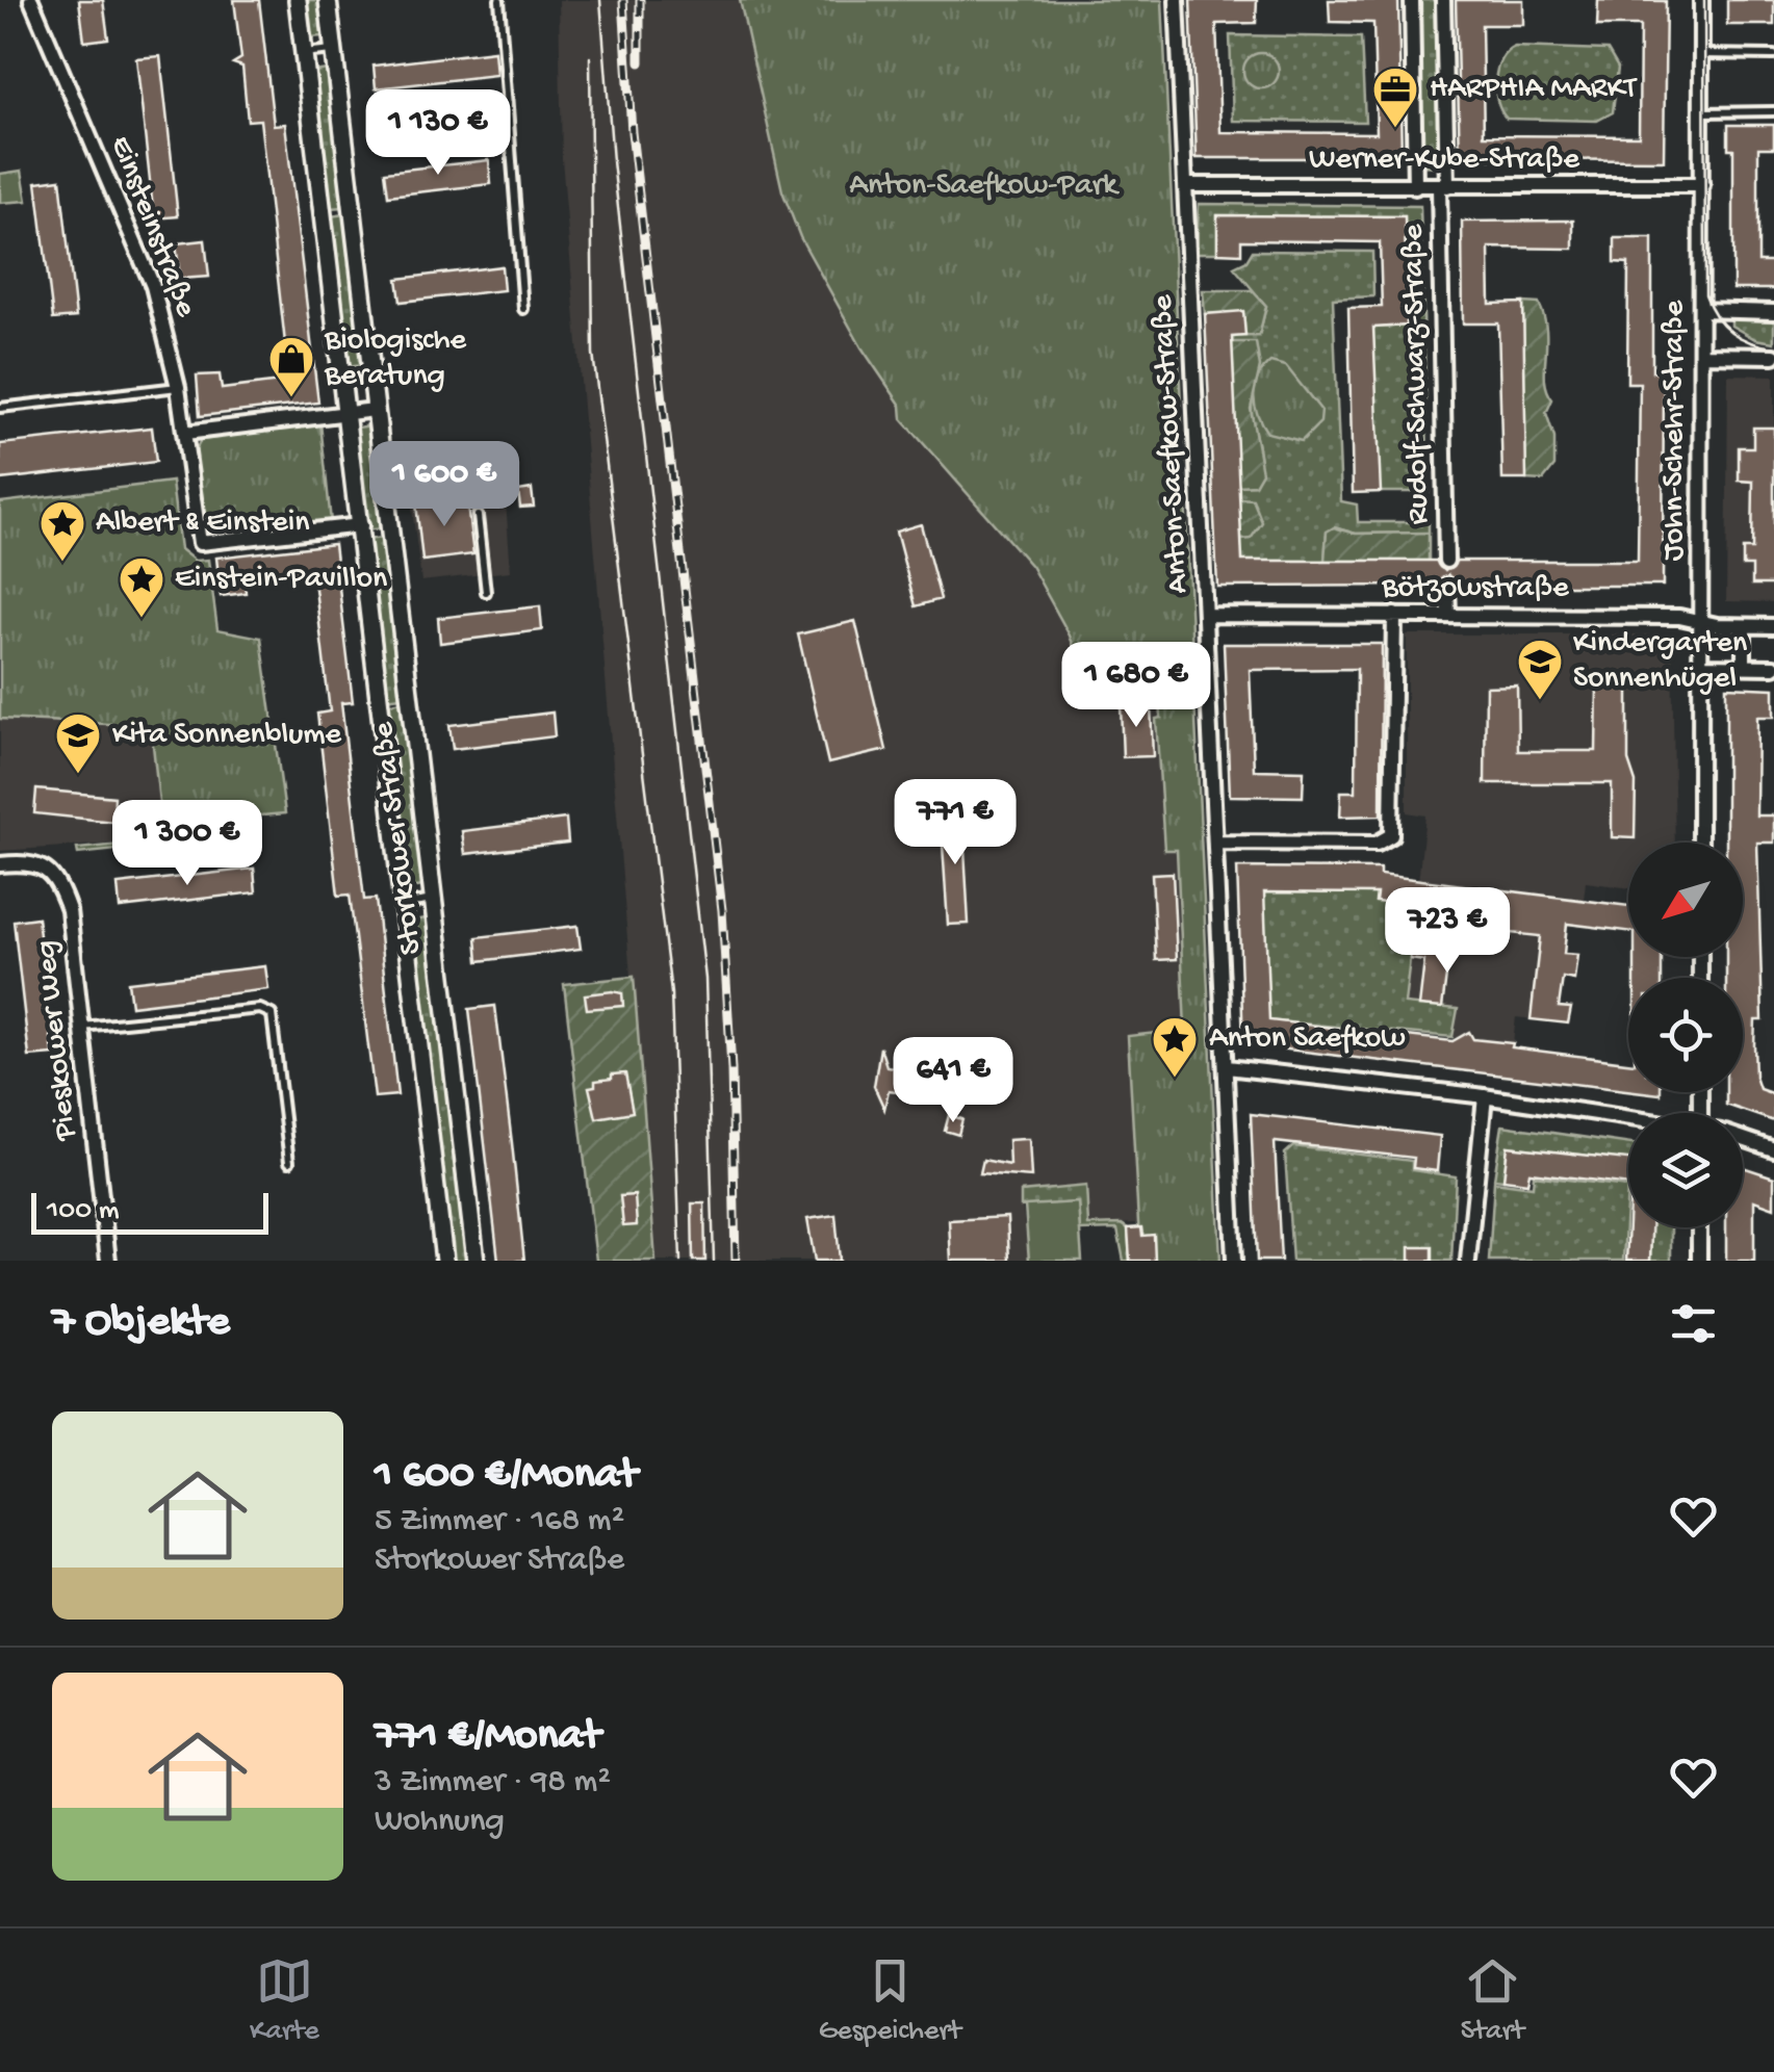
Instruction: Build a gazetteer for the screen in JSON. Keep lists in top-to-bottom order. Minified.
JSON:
{"streets":{"street":["Werner-Kube-Straße","Einsteinstraße","Rudolf-Schwarz-Straße","John-Schehr-Straße","Anton-Saefkow-Straße","Bötzowstraße","Storkower Straße","Pieskower Weg"]},"crossings":[["Werner-Kube-Straße","Rudolf-Schwarz-Straße"],["Werner-Kube-Straße","John-Schehr-Straße"],["Werner-Kube-Straße","Anton-Saefkow-Straße"],["Einsteinstraße","Storkower Straße"],["John-Schehr-Straße","Bötzowstraße"],["Anton-Saefkow-Straße","Bötzowstraße"]],"parks":["Anton-Saefkow-Park"],"places":{"office":["HARPHIA MARKT"],"shop":["Biologische Beratung"],"place":["Albert & Einstein","Einstein-Pavillon","Anton Saefkow"],"school or university":["Kindergarten Sonnenhügel","Kita Sonnenblume"]},"scale_bar":"100 m","north":"bottom left","page":{"price":["1 130 €","1 600 €","1 680 €","771 €","1 300 €","723 €","641 €"],"scale":"100 m","heading":"7 Objekte","list":[{"name":"1 600 €/Monat","note":"5 Zimmer · 168 m² · Storkower Straße"},{"name":"771 €/Monat","note":"3 Zimmer · 98 m² · Wohnung"}],"tabs":["Karte","Gespeichert","Start"]}}
